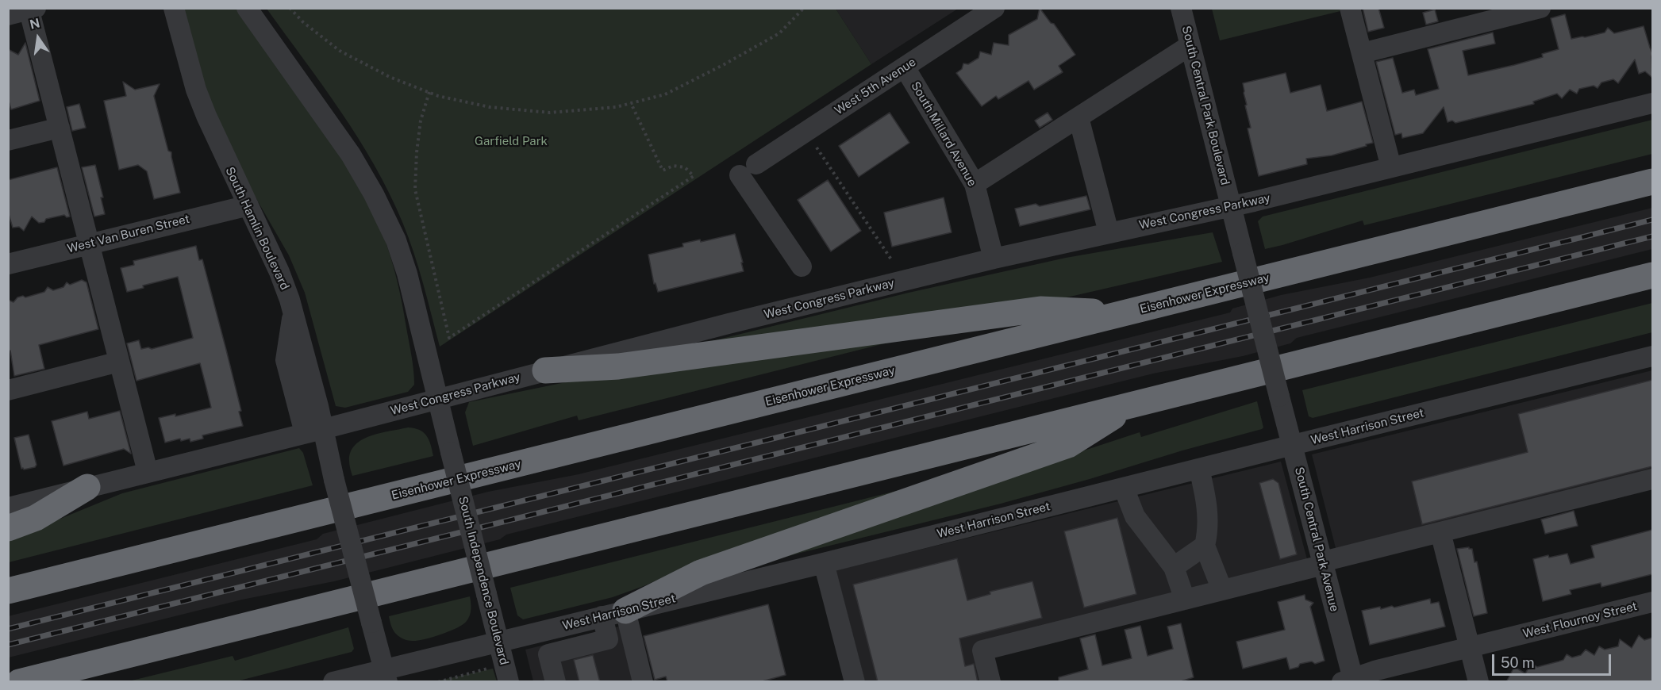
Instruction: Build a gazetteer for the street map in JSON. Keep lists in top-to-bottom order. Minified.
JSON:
{"streets":{"highway":["Eisenhower Expressway"],"street":["West 5th Avenue","South Central Park Boulevard","South Millard Avenue","West Congress Parkway","South Hamlin Boulevard","West Van Buren Street","West Harrison Street","South Central Park Avenue","South Independence Boulevard","West Flournoy Street"]},"crossings":[["West 5th Avenue","South Millard Avenue"],["South Central Park Boulevard","West Congress Parkway"],["South Central Park Boulevard","South Central Park Avenue"],["South Millard Avenue","West Congress Parkway"],["West Congress Parkway","South Hamlin Boulevard"],["West Congress Parkway","South Independence Boulevard"],["South Hamlin Boulevard","West Van Buren Street"],["South Hamlin Boulevard","West Harrison Street"],["West Harrison Street","South Central Park Avenue"],["West Harrison Street","South Independence Boulevard"],["South Central Park Avenue","West Flournoy Street"]],"parks":["Garfield Park"],"scale_bar":"50 m","north":"top"}
